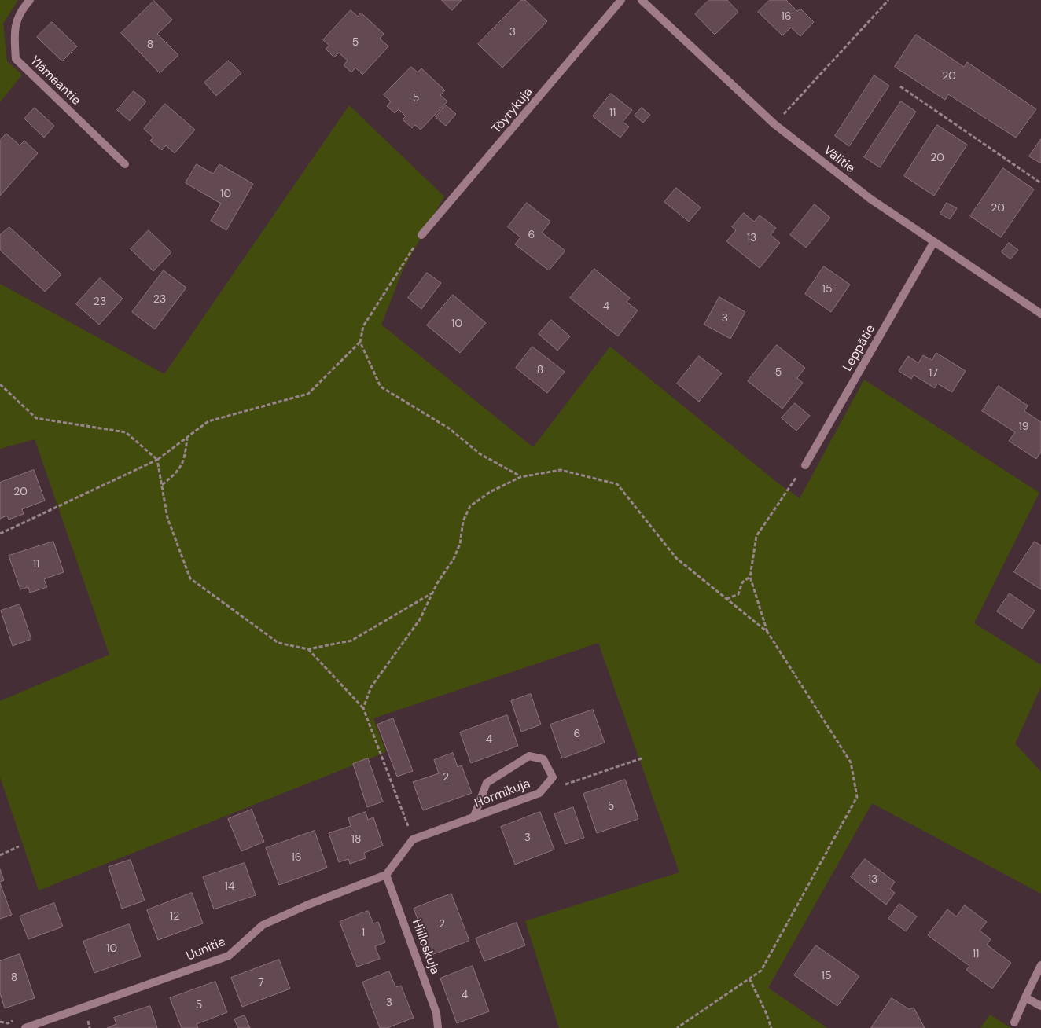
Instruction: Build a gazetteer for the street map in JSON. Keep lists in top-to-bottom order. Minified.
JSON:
{"streets":{"street":["Ylämaantie","Töyrykuja","Välitie","Leppätie","Hormikuja","Hiilloskuja","Uunitie"]},"crossings":[["Välitie","Leppätie"],["Hiilloskuja","Uunitie"]],"house_numbers":["16","3","5","8","20","5","11","20","10","20","6","13","15","23","23","4","3","10","8","5","17","19","20","11","6","4","2","5","3","18","16","13","14","12","2","1","10","11","15","8","7","4","3","5"]}
